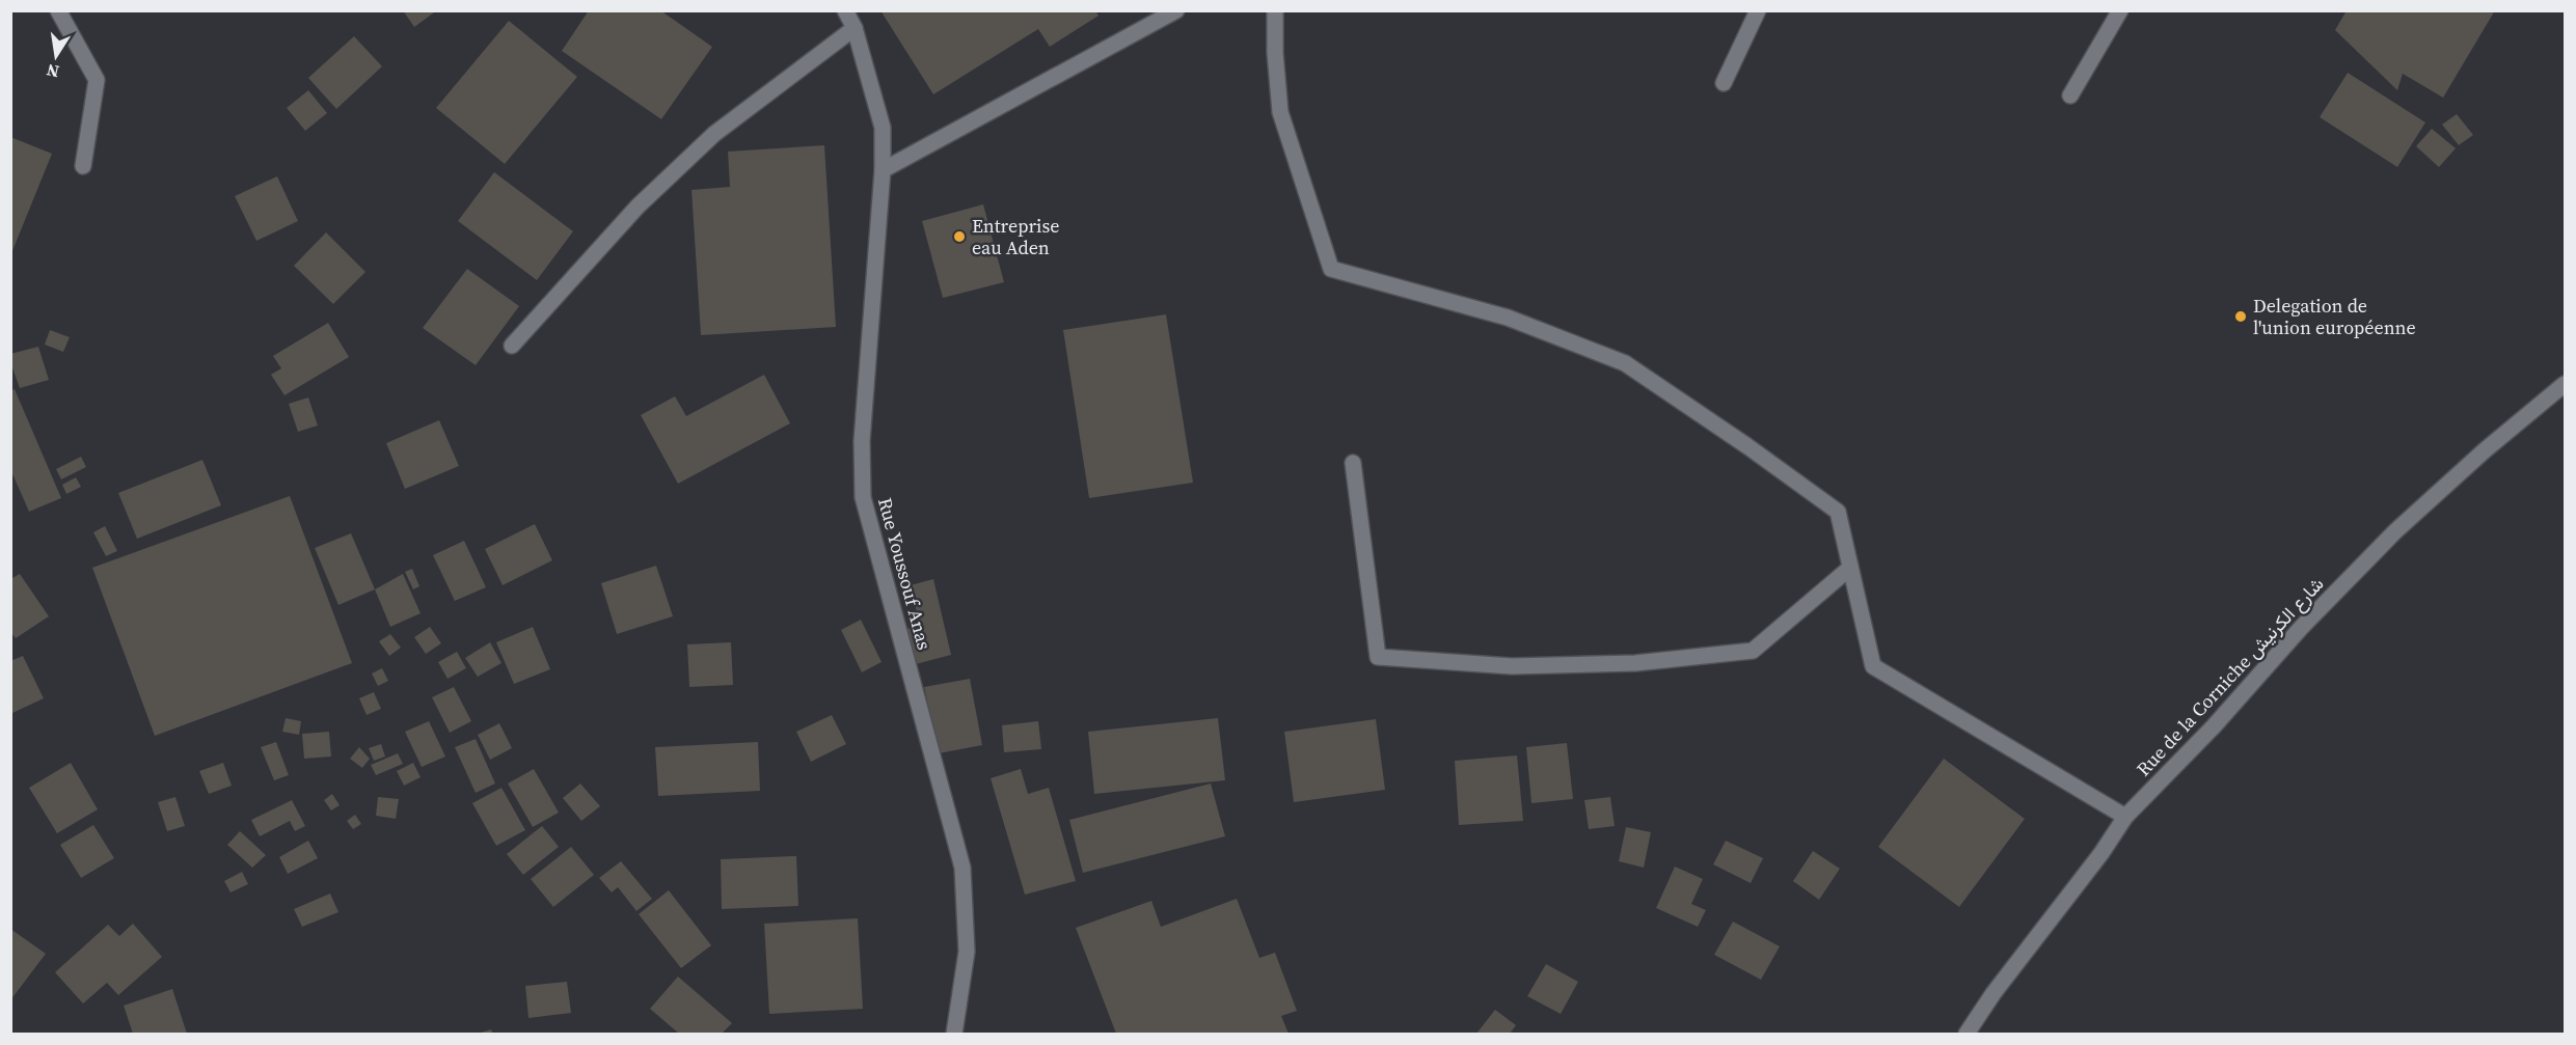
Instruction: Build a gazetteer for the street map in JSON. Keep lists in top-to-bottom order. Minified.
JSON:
{"streets":{"street":["Rue Youssouf Anas","Rue de la Corniche شارع الكرنيش"]},"places":["Entreprise eau Aden","Delegation de l'union européenne"],"north":"bottom"}
